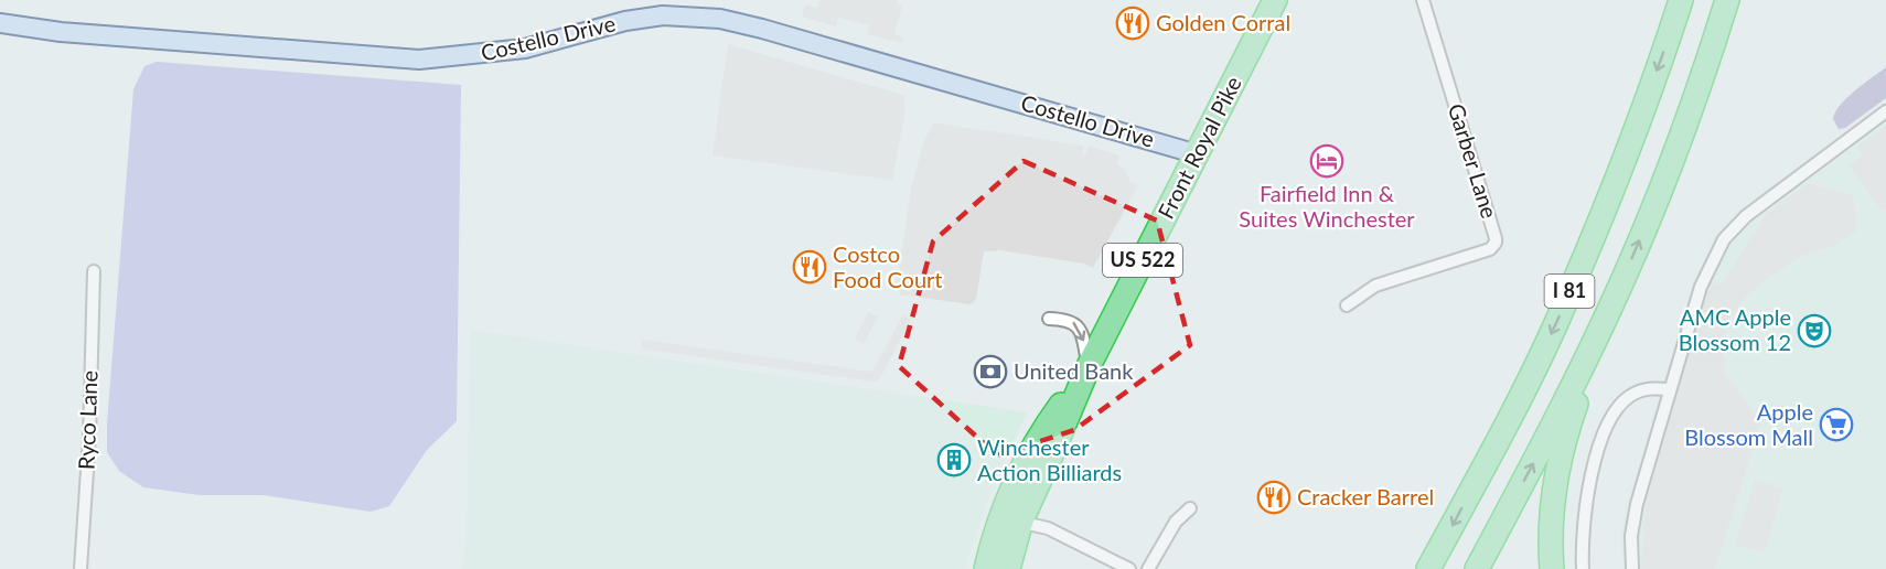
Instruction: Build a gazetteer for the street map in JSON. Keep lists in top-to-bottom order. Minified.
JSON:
{"streets":{"highway":["Front Royal Pike","US 522","I 81"],"street":["Costello Drive","Garber Lane","Ryco Lane"]},"crossings":[["Costello Drive","Front Royal Pike"]],"places":{"restaurant":["Golden Corral","Costco Food Court","Cracker Barrel"],"hotel":["Fairfield Inn & Suites Winchester"],"theatre":["AMC Apple Blossom 12"],"bank":["United Bank"],"supermarket":["Apple Blossom Mall"],"building":["Winchester Action Billiards"]}}
